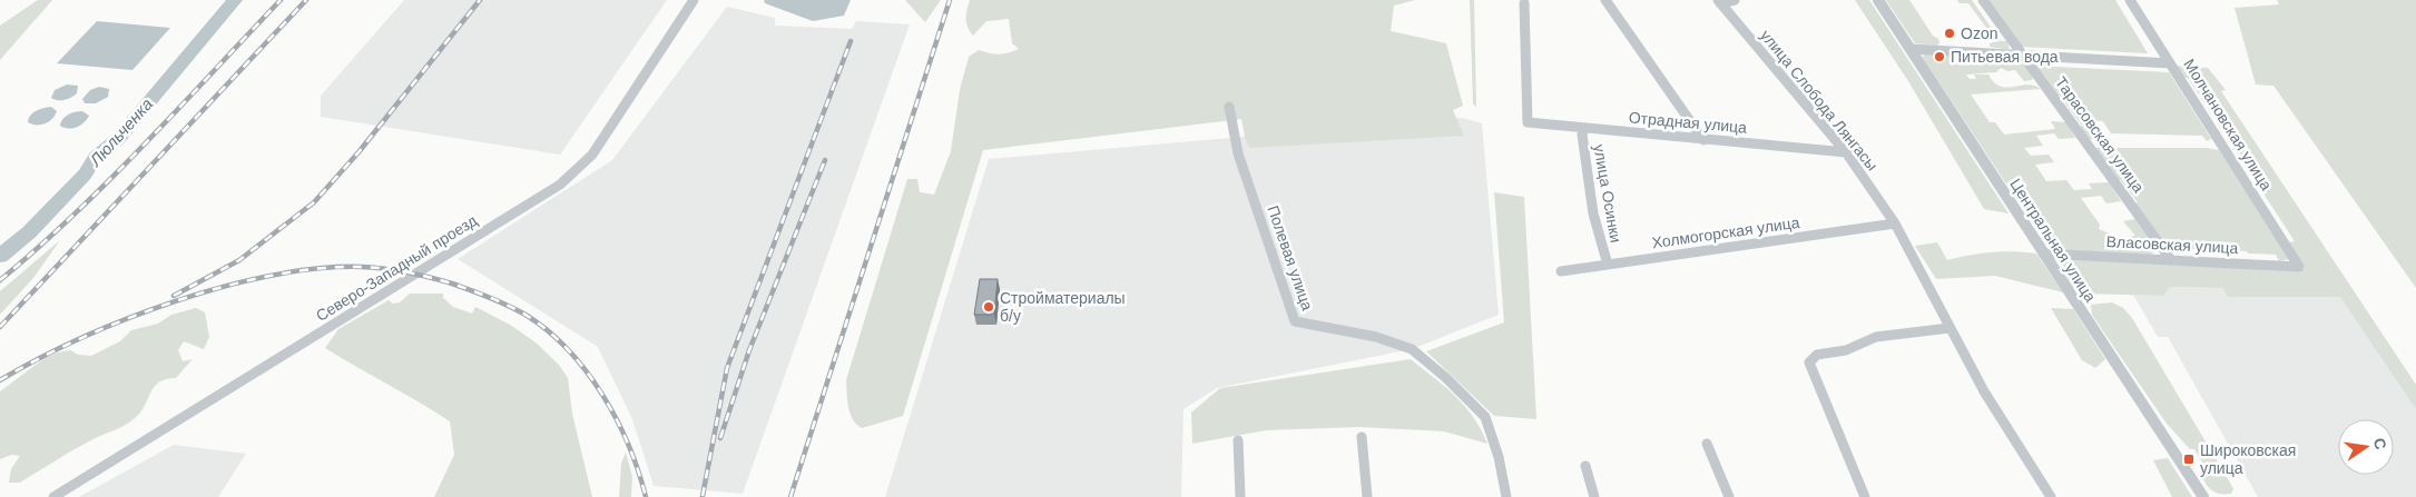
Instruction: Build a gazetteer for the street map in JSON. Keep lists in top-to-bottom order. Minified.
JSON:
{"streets":{"street":["улица Слобода Лянгасы","Отрадная улица","Молчановская улица","Тарасовская улица","улица Осинки","Холмогорская улица","Центральная улица","Власовская улица","Полевая улица","Северо-Западный проезд"]},"crossings":[["улица Слобода Лянгасы","Отрадная улица"],["улица Слобода Лянгасы","Холмогорская улица"],["Отрадная улица","улица Осинки"],["Молчановская улица","Власовская улица"],["Тарасовская улица","Власовская улица"],["улица Осинки","Холмогорская улица"],["Центральная улица","Власовская улица"]],"water":["Люльченка"],"places":{"other":["Ozon","Питьевая вода","Стройматериалы б/у"],"transit":["Широковская улица"]},"north":"right"}
